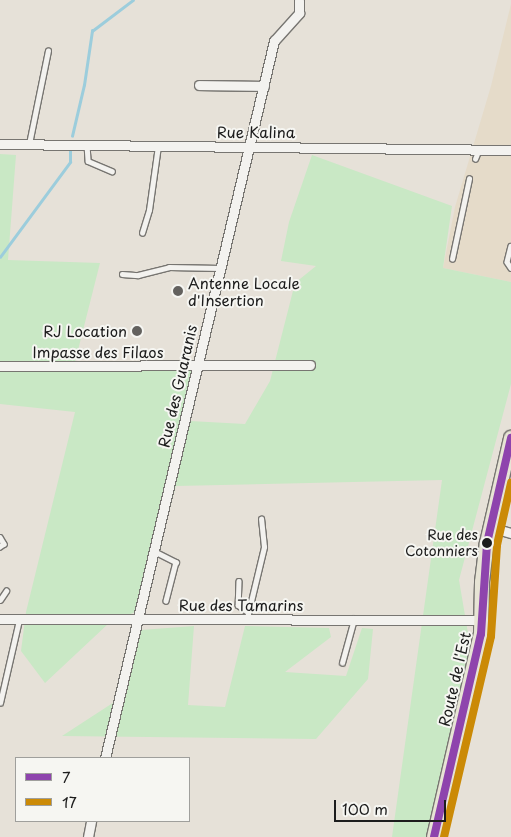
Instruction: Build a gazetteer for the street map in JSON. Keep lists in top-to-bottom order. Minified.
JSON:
{"streets":{"main road":["Route de l'Est"],"street":["Rue Kalina","Impasse des Filaos","Rue des Guaranis","Rue des Tamarins"]},"crossings":[["Rue Kalina","Rue des Guaranis"],["Impasse des Filaos","Rue des Guaranis"],["Rue des Guaranis","Rue des Tamarins"],["Rue des Tamarins","Route de l'Est"]],"places":["Antenne Locale d'Insertion","RJ Location","Rue des Cotonniers"],"lines":["transit line 7","transit line 17"],"legend":["7","17"],"scale_bar":"100 m"}
